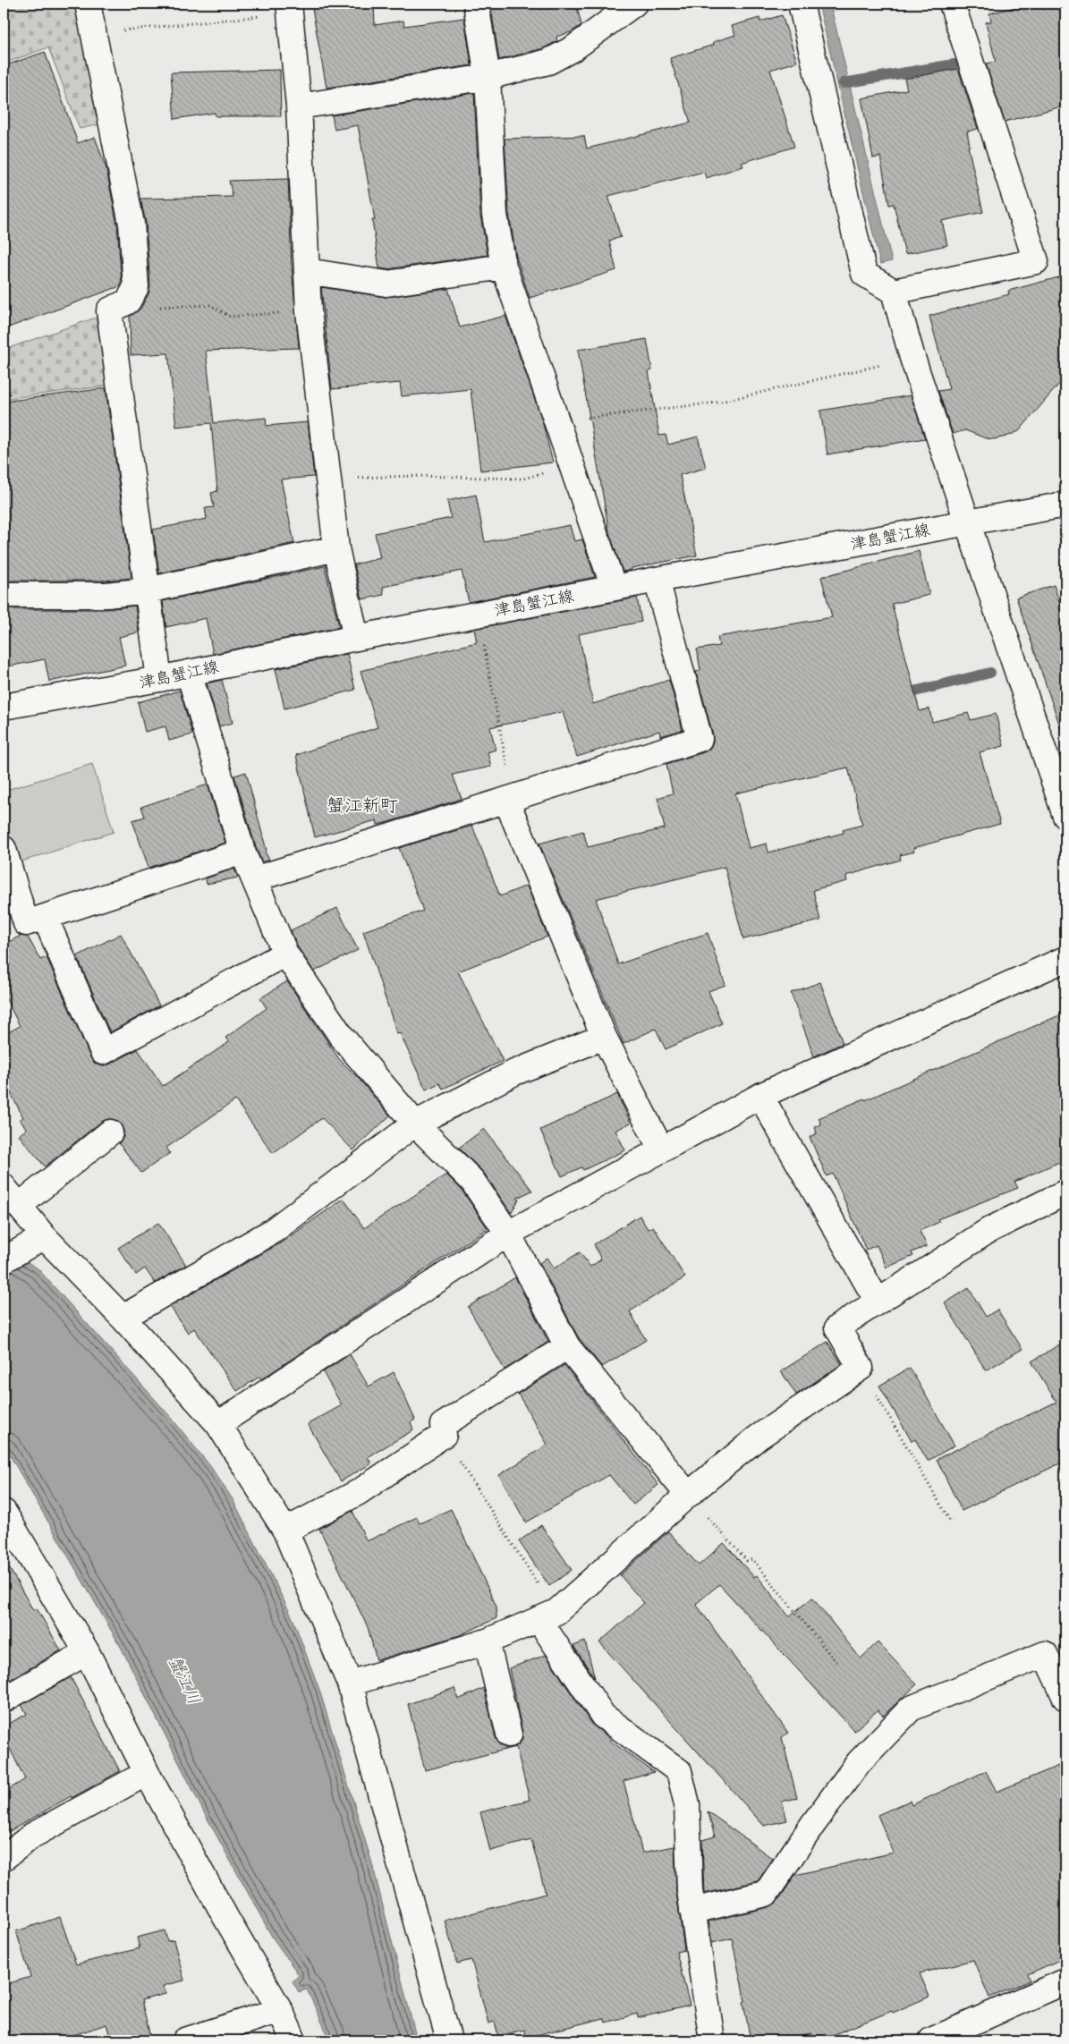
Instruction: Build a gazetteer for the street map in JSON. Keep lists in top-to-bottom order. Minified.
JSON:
{"streets":{"street":["津島蟹江線"]},"districts":["蟹江新町"],"water":["蟹江川"]}
